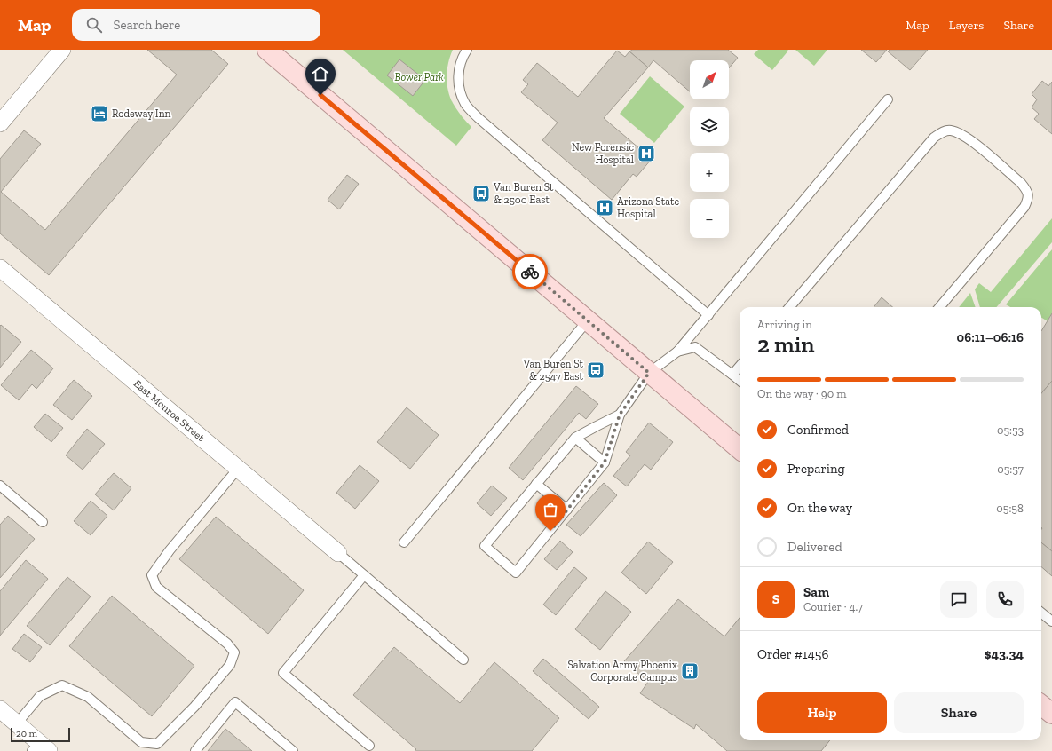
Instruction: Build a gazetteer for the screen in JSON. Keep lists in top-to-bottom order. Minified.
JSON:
{"streets":{"street":["East Monroe Street"]},"parks":["Bower Park"],"places":{"hotel":["Rodeway Inn"],"hospital":["New Forensic Hospital","Arizona State Hospital"],"bus stop":["Van Buren St & 2500 East","Van Buren St & 2547 East"],"building":["Salvation Army Phoenix Corporate Campus"]},"scale_bar":"20 m","north":"top right","page":{"header":"Map","search":"Search here","nav":["Map","Layers","Share"],"map_buttons":["+","−"],"heading":["2 min","Arriving in","06:11–06:16"],"panel":["Sam","Courier · 4.7","Order #1456","$43.34"],"bar":"On the way · 90 m","list":[["Confirmed","05:53"],["Preparing","05:57"],["On the way","05:58"],"Delivered"],"round":"S","buttons":["Help","Share"],"scale":"20 m"}}
